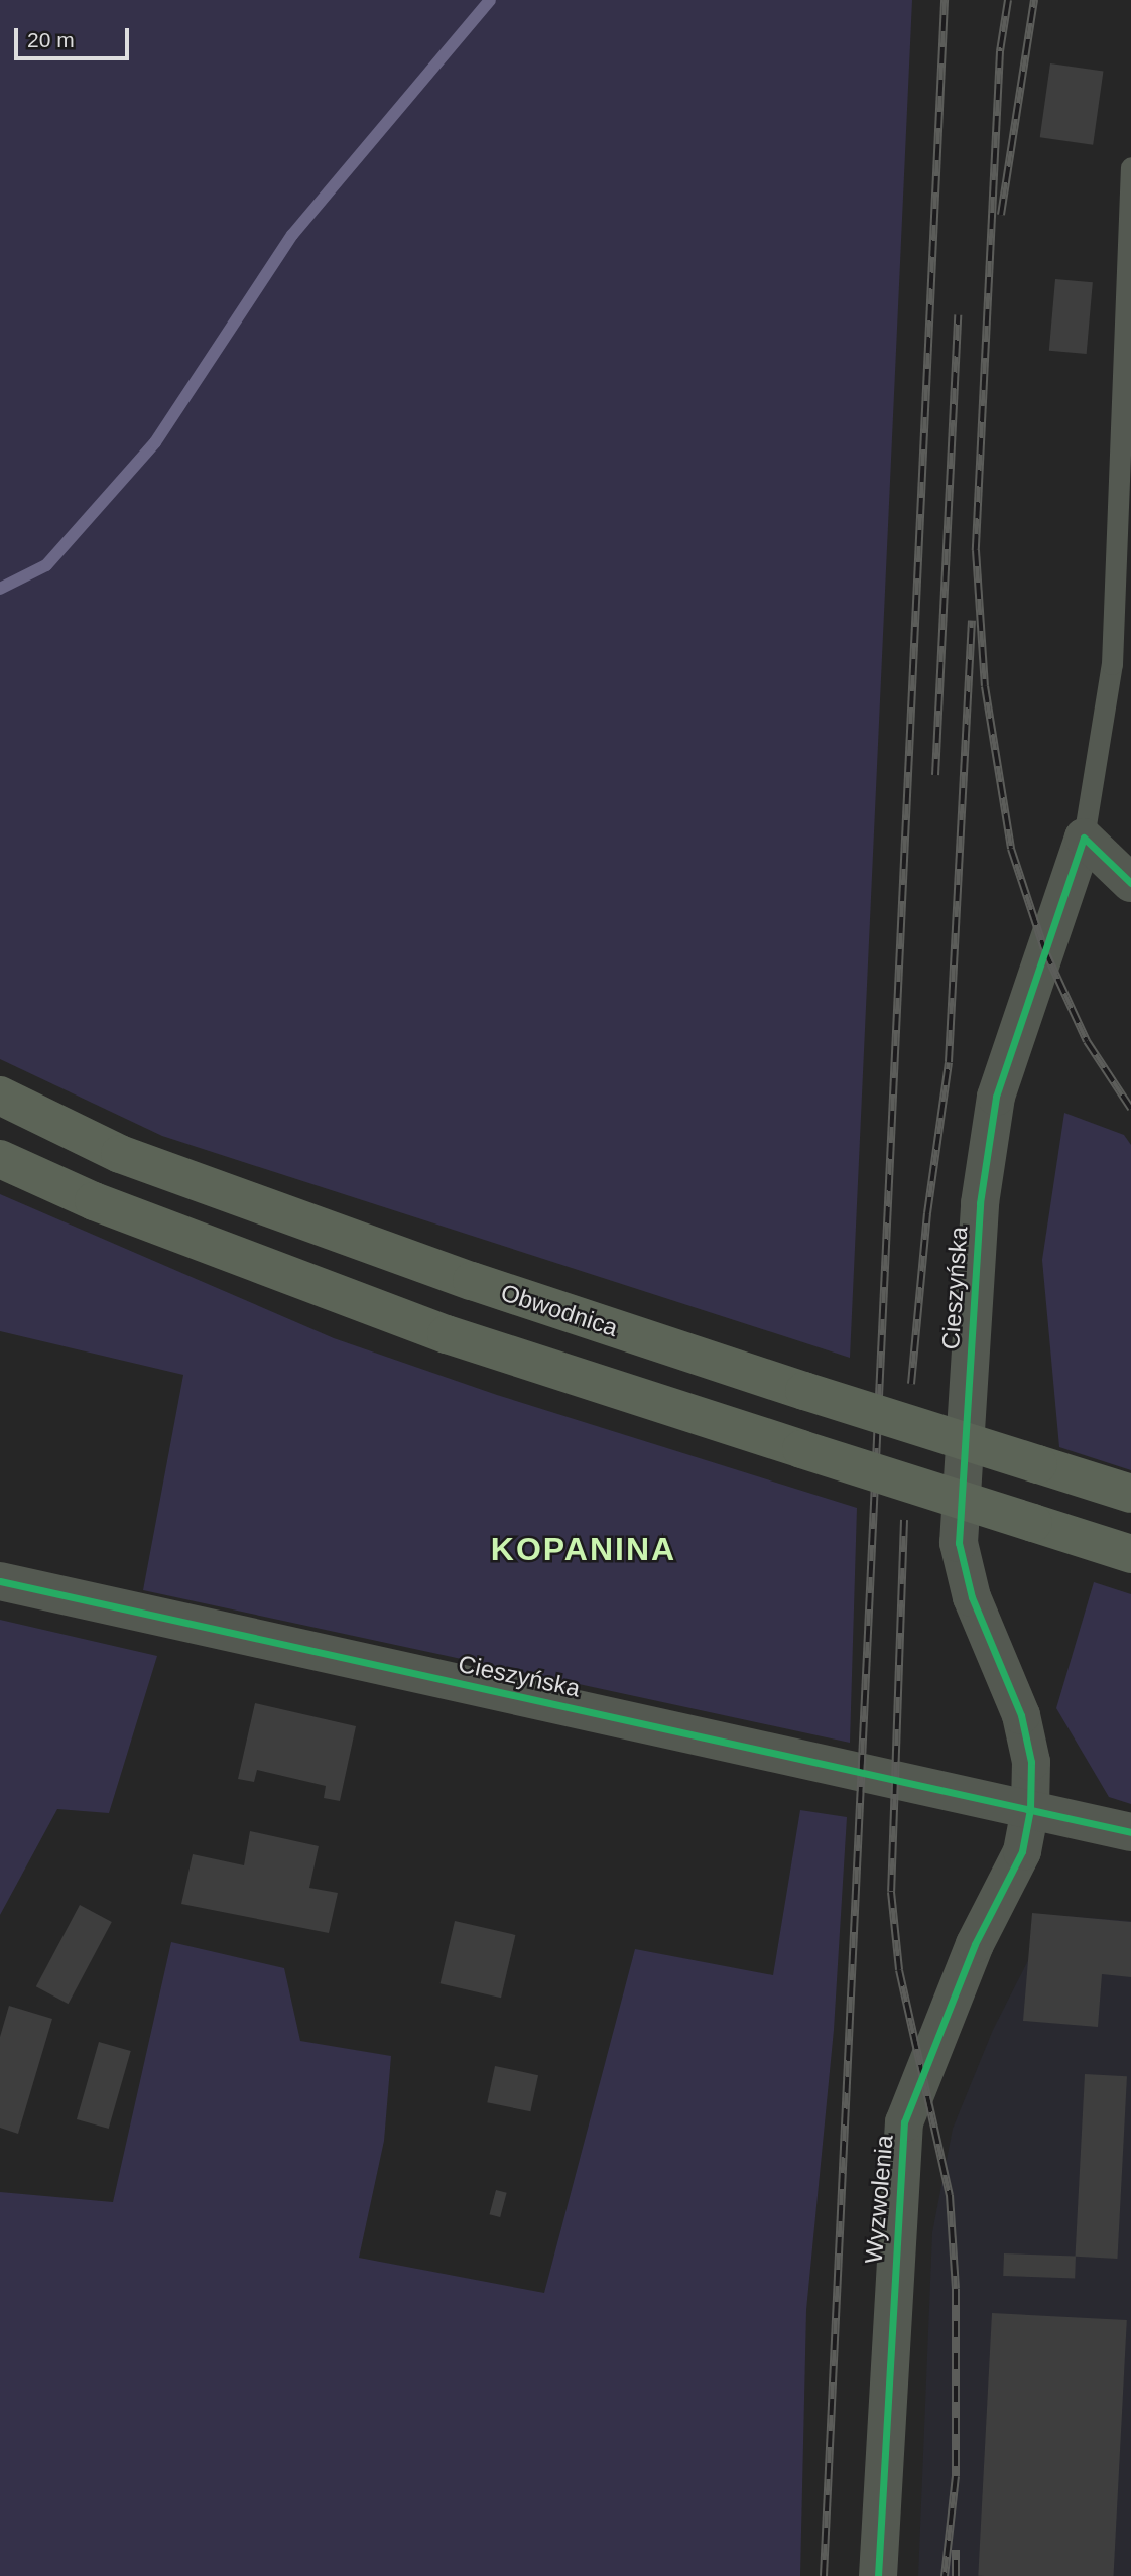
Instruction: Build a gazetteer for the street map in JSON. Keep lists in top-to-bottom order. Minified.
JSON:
{"streets":{"main road":["Obwodnica"],"street":["Cieszyńska","Wyzwolenia"]},"crossings":[["Cieszyńska","Wyzwolenia"]],"districts":["KOPANINA"],"scale_bar":"20 m"}
